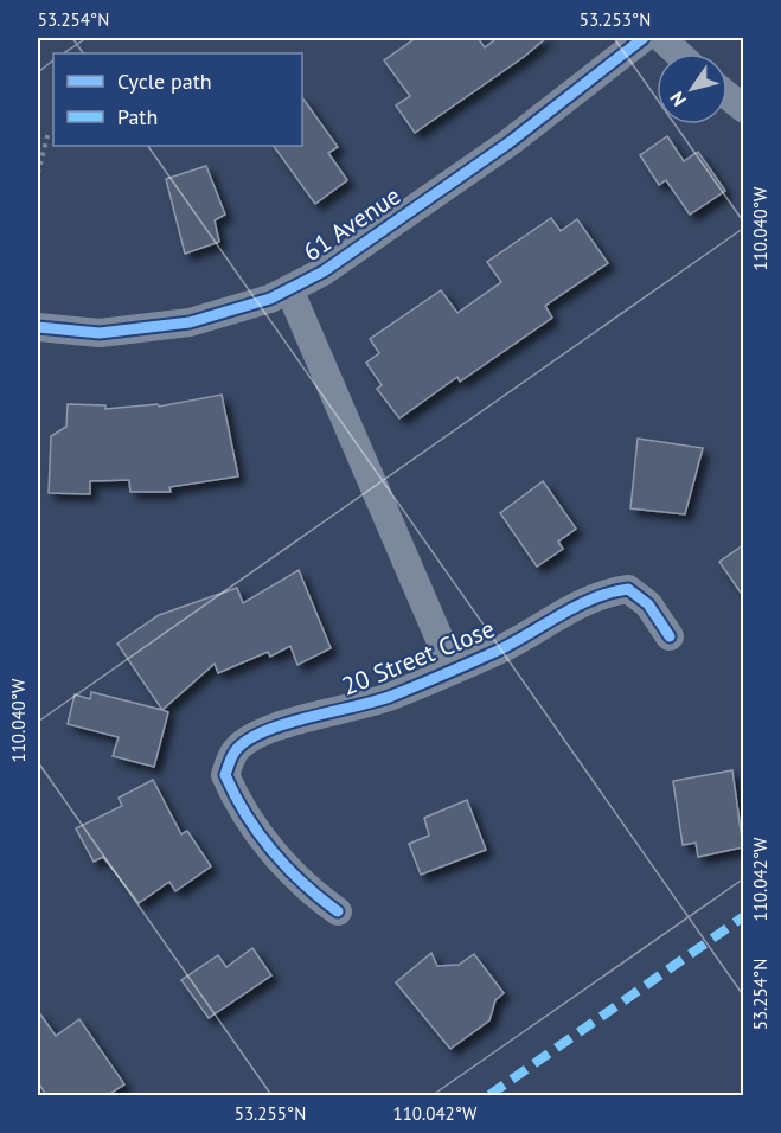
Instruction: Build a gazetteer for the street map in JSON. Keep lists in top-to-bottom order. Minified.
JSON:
{"streets":{"street":["61 Avenue","20 Street Close"]},"crossings":[["61 Avenue","20 Street Close"]],"legend":["Cycle path","Path"],"north":"bottom left","coordinates":["53.254°N","53.253°N","110.040°W","110.042°W","53.255°N"]}
